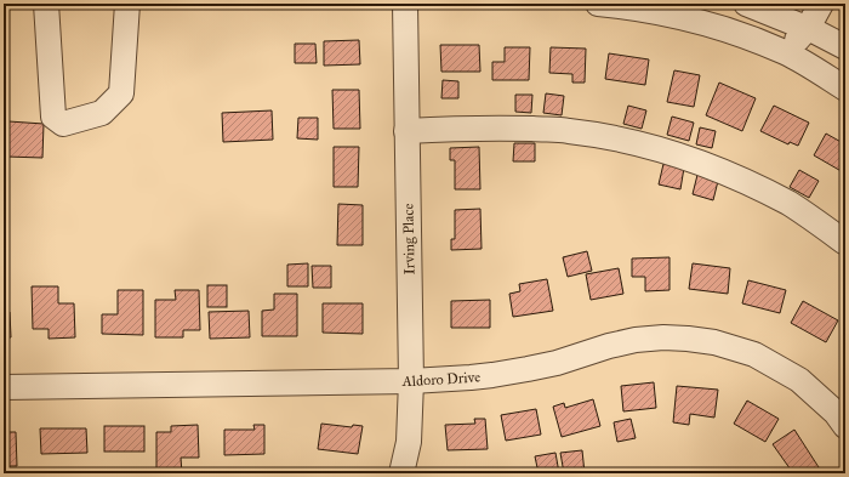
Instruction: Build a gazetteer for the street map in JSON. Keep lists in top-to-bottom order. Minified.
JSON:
{"streets":{"street":["Irving Place","Aldoro Drive"]},"crossings":[["Irving Place","Aldoro Drive"]]}
